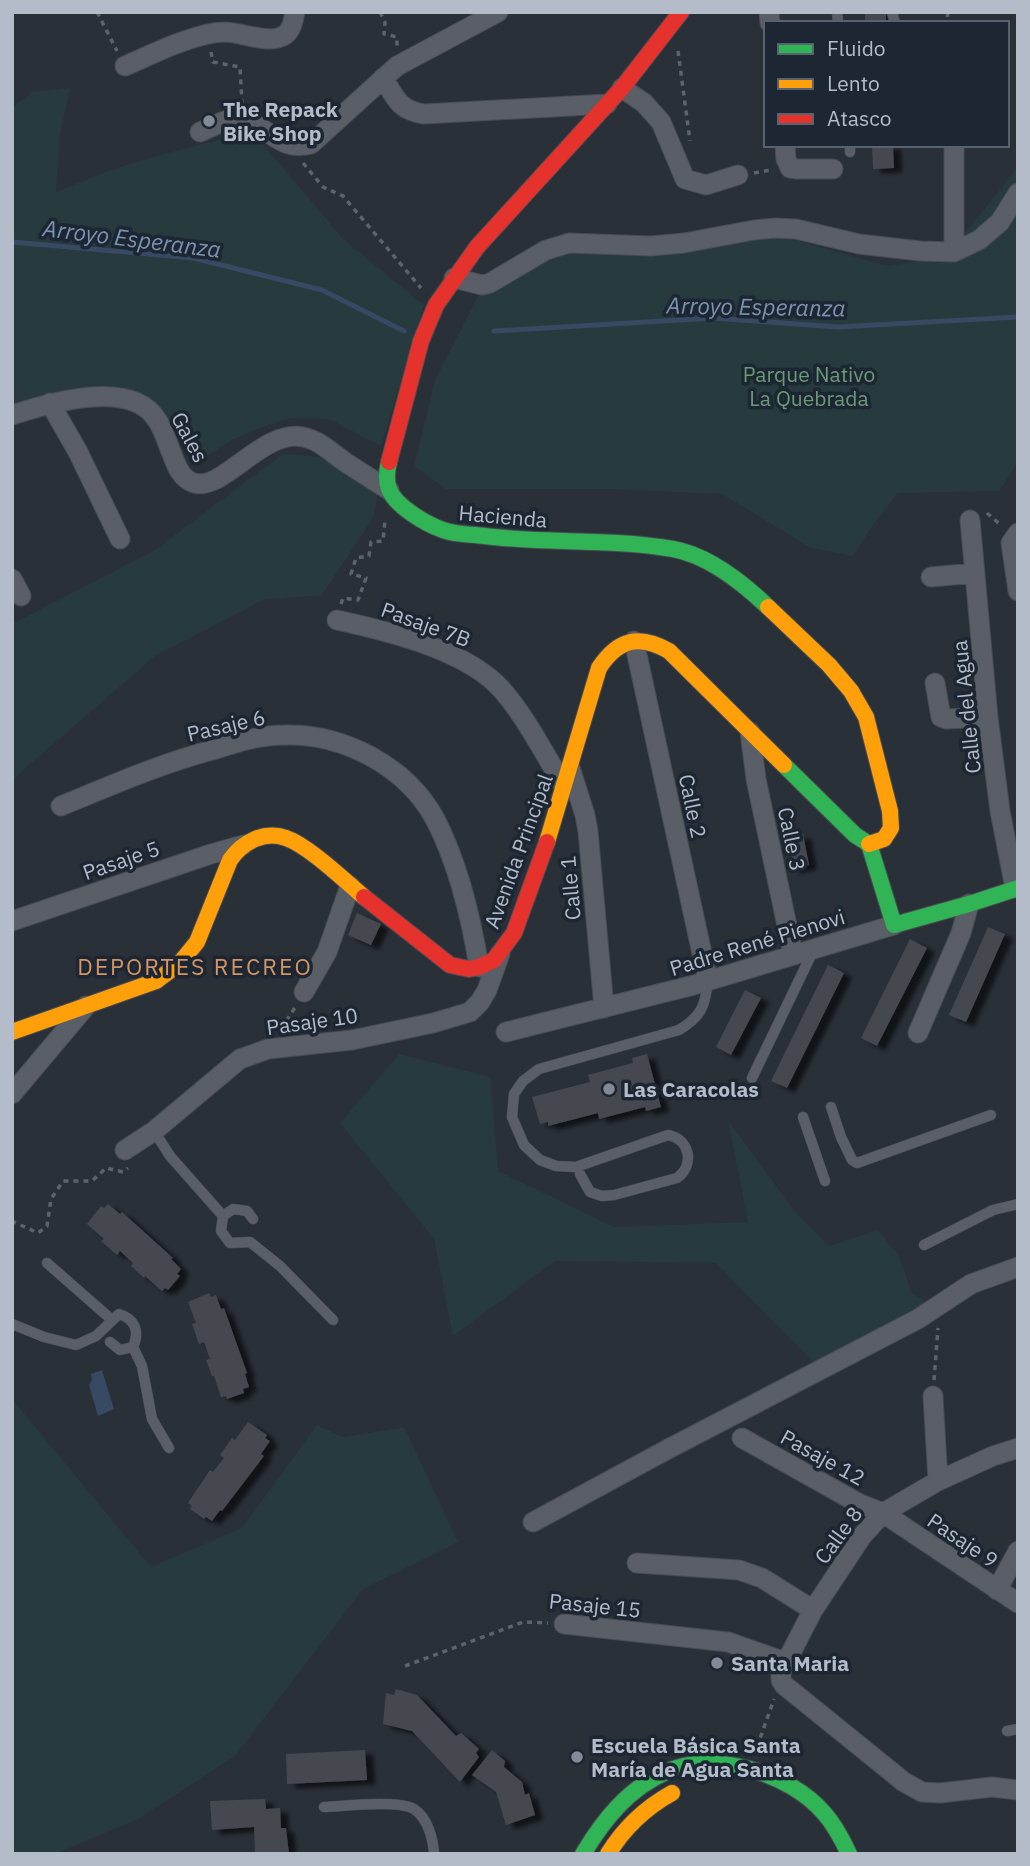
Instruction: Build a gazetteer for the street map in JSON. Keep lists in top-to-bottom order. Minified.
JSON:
{"streets":{"street":["Gales","Hacienda","Pasaje 7B","Calle del Agua","Pasaje 6","Calle 2","Calle 3","Avenida Principal","Pasaje 5","Calle 1","Padre René Pienovi","Pasaje 10","Pasaje 12","Calle 8","Pasaje 9","Pasaje 15"]},"crossings":[["Gales","Hacienda"],["Pasaje 7B","Avenida Principal"],["Calle del Agua","Padre René Pienovi"],["Pasaje 6","Avenida Principal"],["Calle 2","Avenida Principal"],["Calle 2","Padre René Pienovi"],["Calle 3","Padre René Pienovi"],["Avenida Principal","Calle 1"],["Avenida Principal","Pasaje 10"],["Calle 1","Padre René Pienovi"],["Pasaje 12","Calle 8"],["Pasaje 12","Pasaje 9"],["Calle 8","Pasaje 9"],["Calle 8","Pasaje 15"]],"districts":["DEPORTES RECREO"],"water":["Arroyo Esperanza"],"parks":["Parque Nativo La Quebrada"],"places":["The Repack Bike Shop","Las Caracolas","Santa Maria","Escuela Básica Santa María de Agua Santa"],"legend":["Fluido","Lento","Atasco"]}
